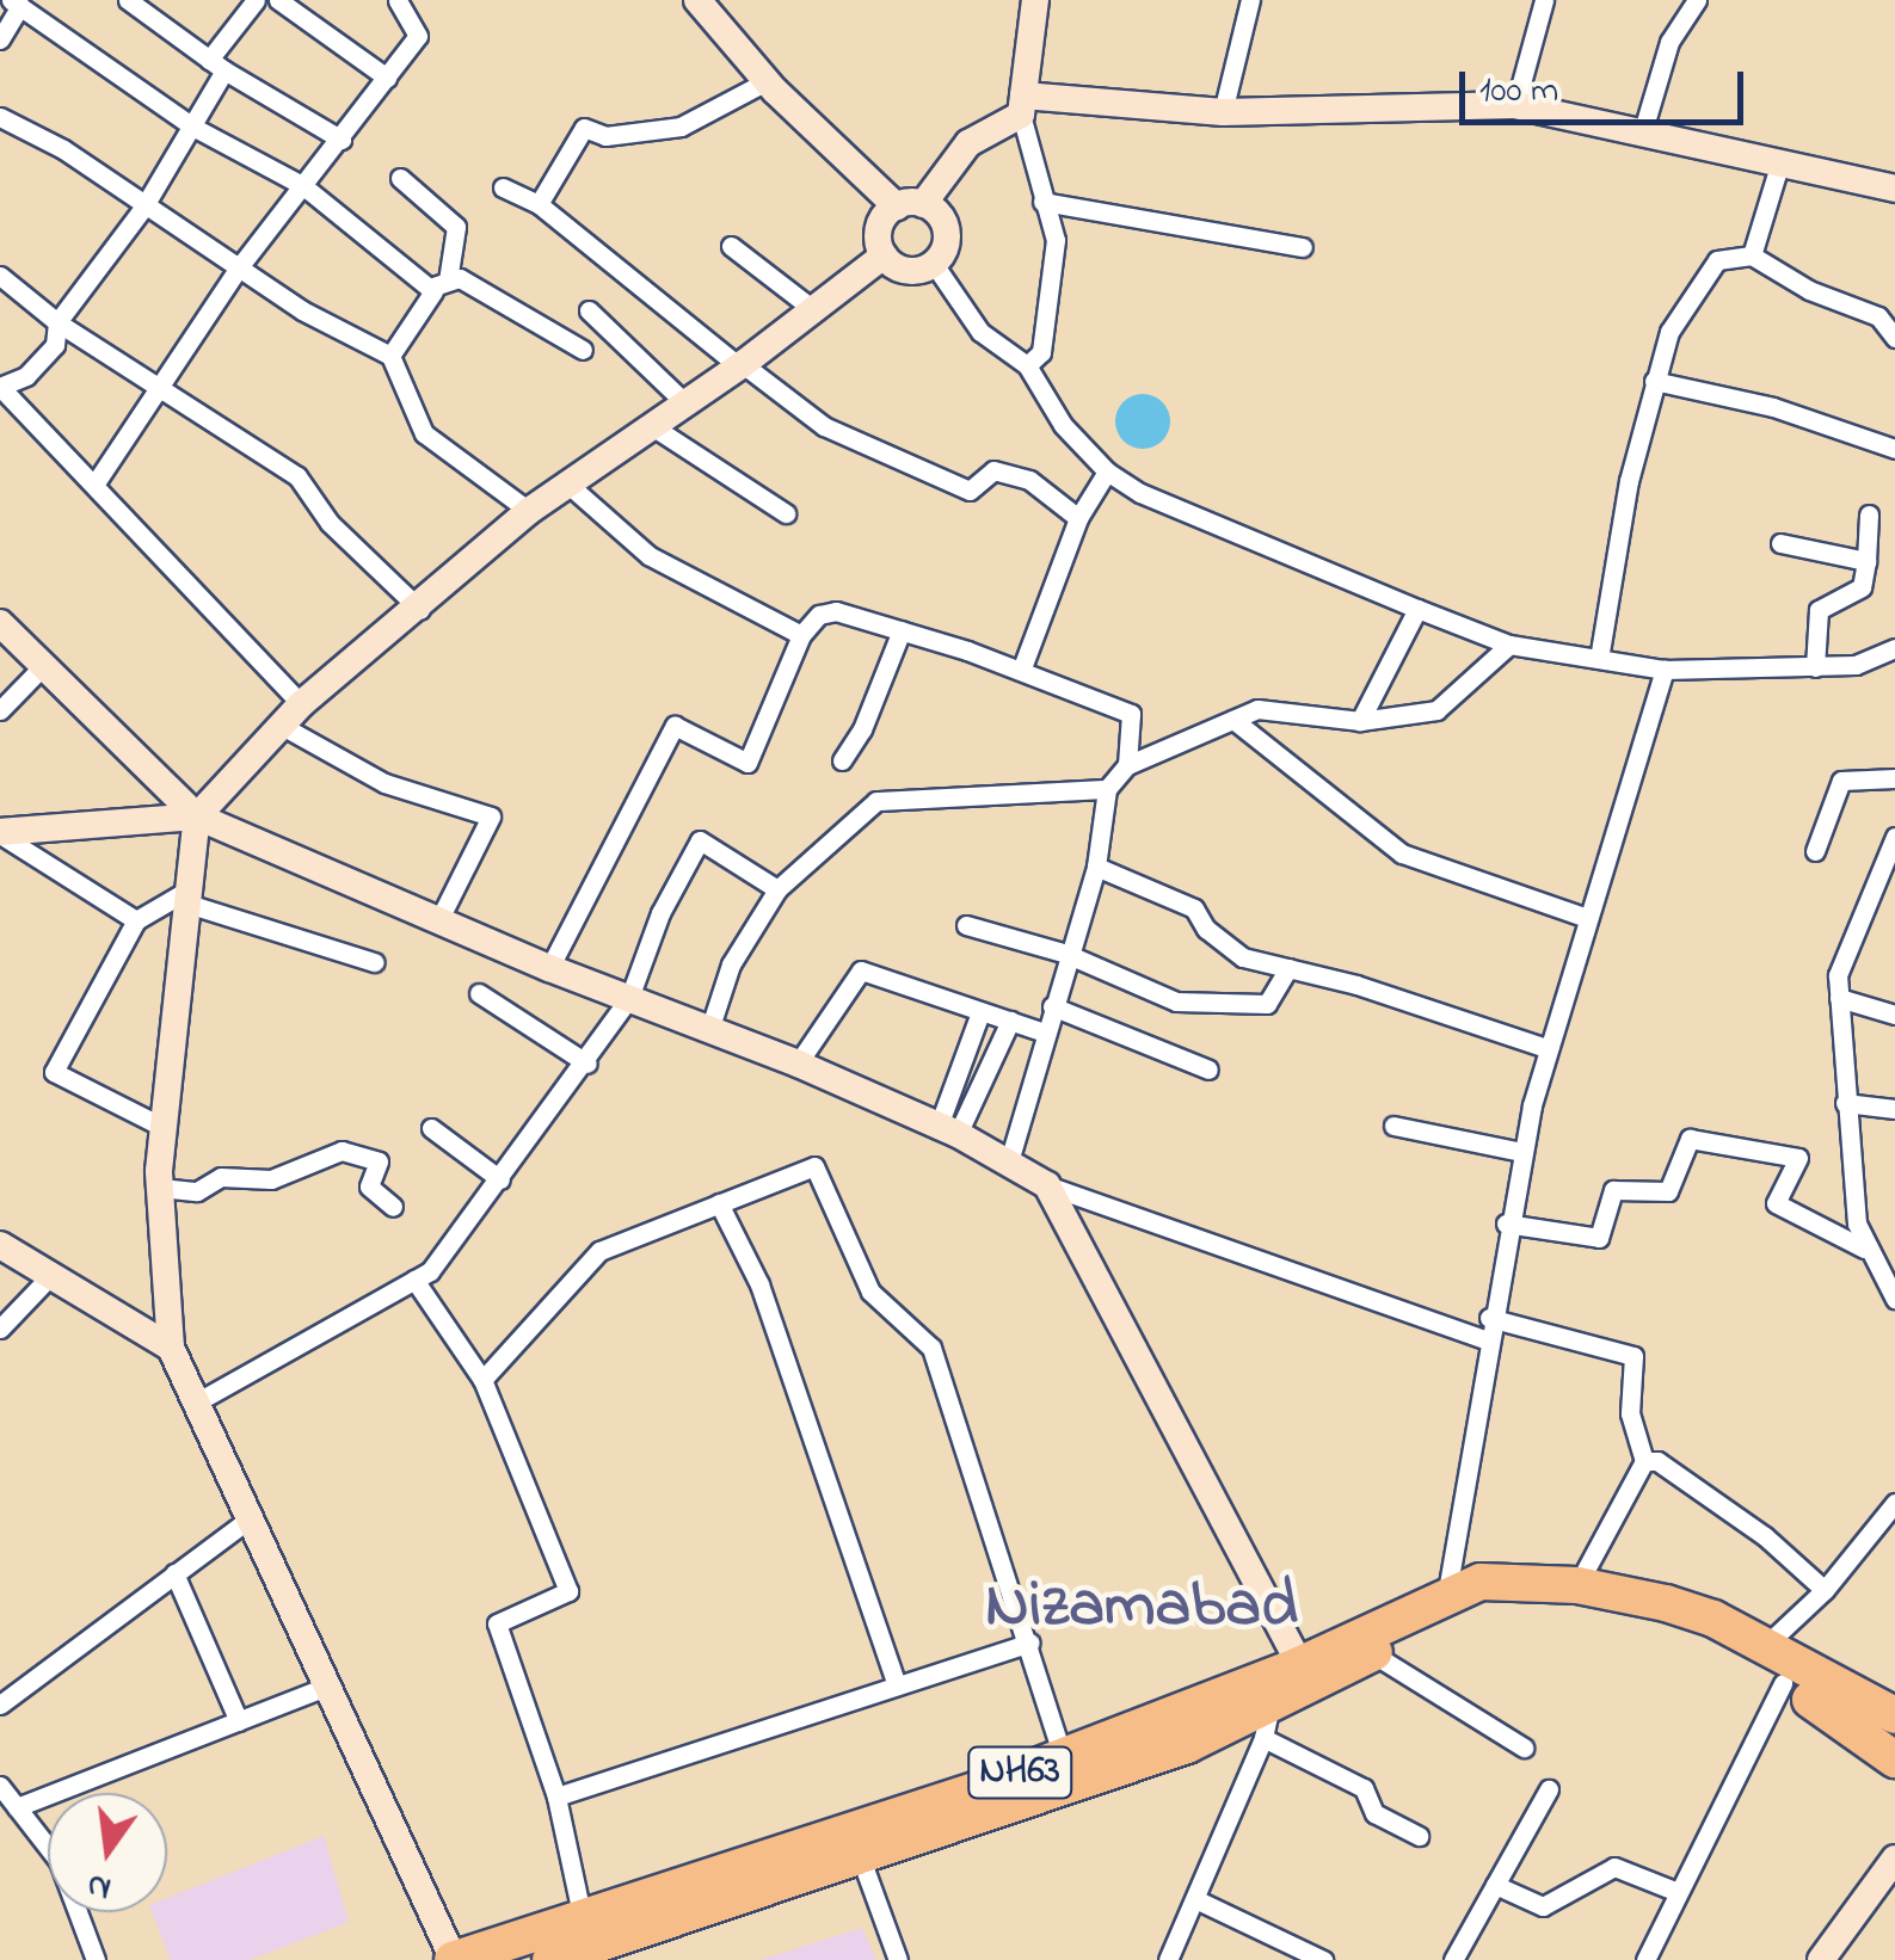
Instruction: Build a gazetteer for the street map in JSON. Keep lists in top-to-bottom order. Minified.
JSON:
{"streets":{"highway":["NH63"]},"districts":["Nizamabad"],"scale_bar":"100 m","north":"bottom"}
